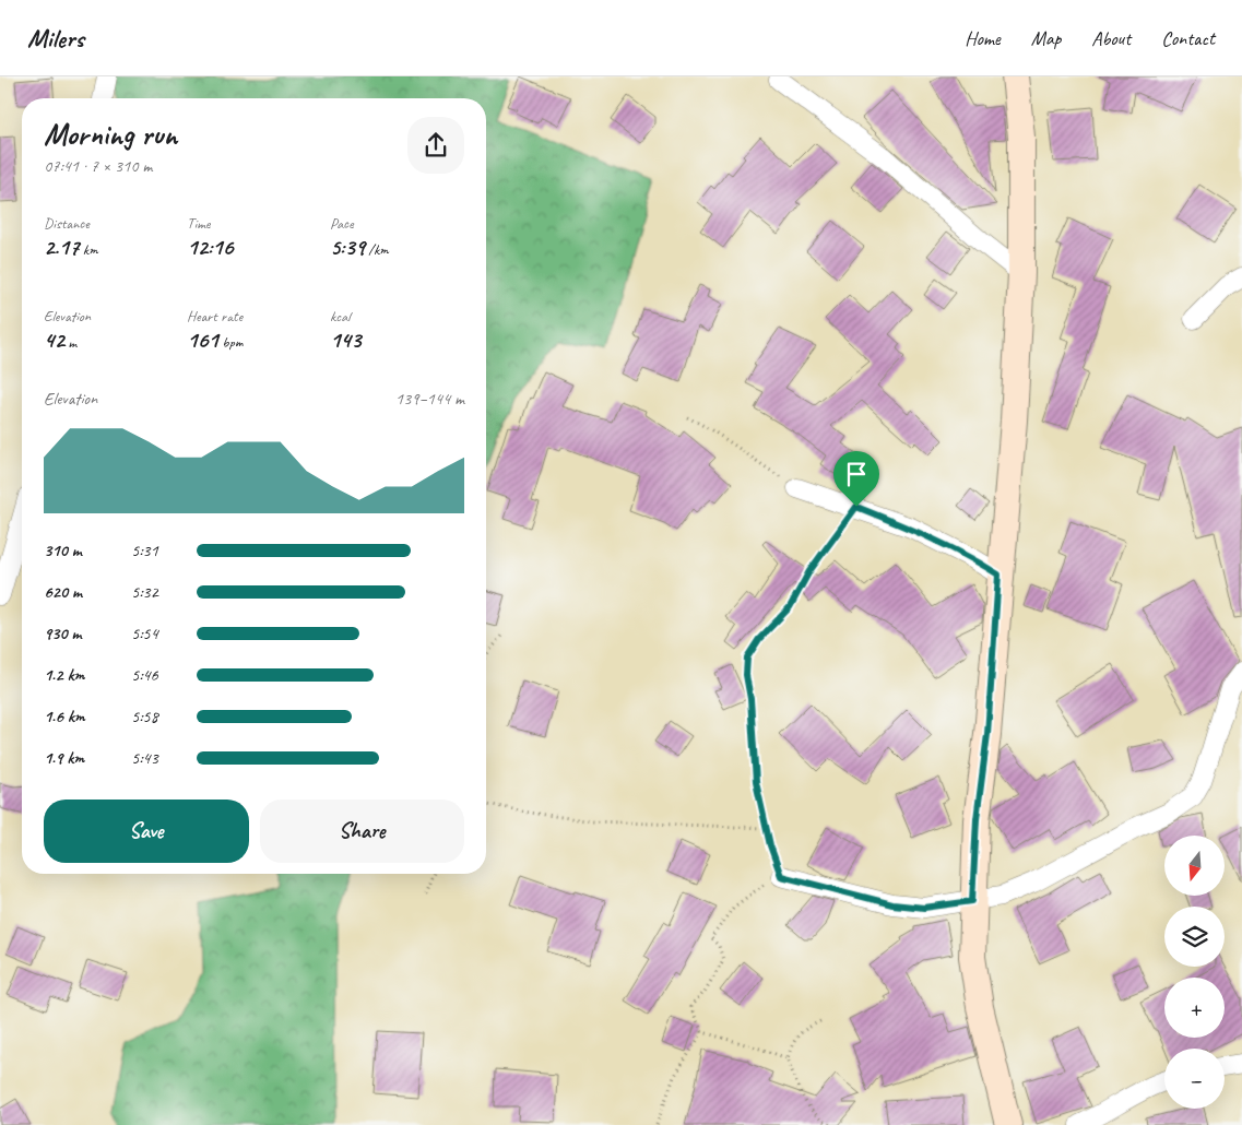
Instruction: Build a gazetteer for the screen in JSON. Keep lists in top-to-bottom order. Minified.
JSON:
{"north":"bottom","page":{"header":"Milers","nav":["Home","Map","About","Contact"],"heading":["Morning run","07:41 · 7 × 310 m"],"stats":[["Distance","2.17 km"],["Time","12:16"],["Pace","5:39 /km"],["Elevation","42 m"],["Heart rate","161 bpm"],["kcal","143"]],"chart":["Elevation","139–144 m"],"list":[{"name":"310 m","note":"5:31"},{"name":"620 m","note":"5:32"},{"name":"930 m","note":"5:54"},{"name":"1.2 km","note":"5:46"},{"name":"1.6 km","note":"5:58"},{"name":"1.9 km","note":"5:43"}],"buttons":["Save","Share"],"map_buttons":["+","−"]}}
